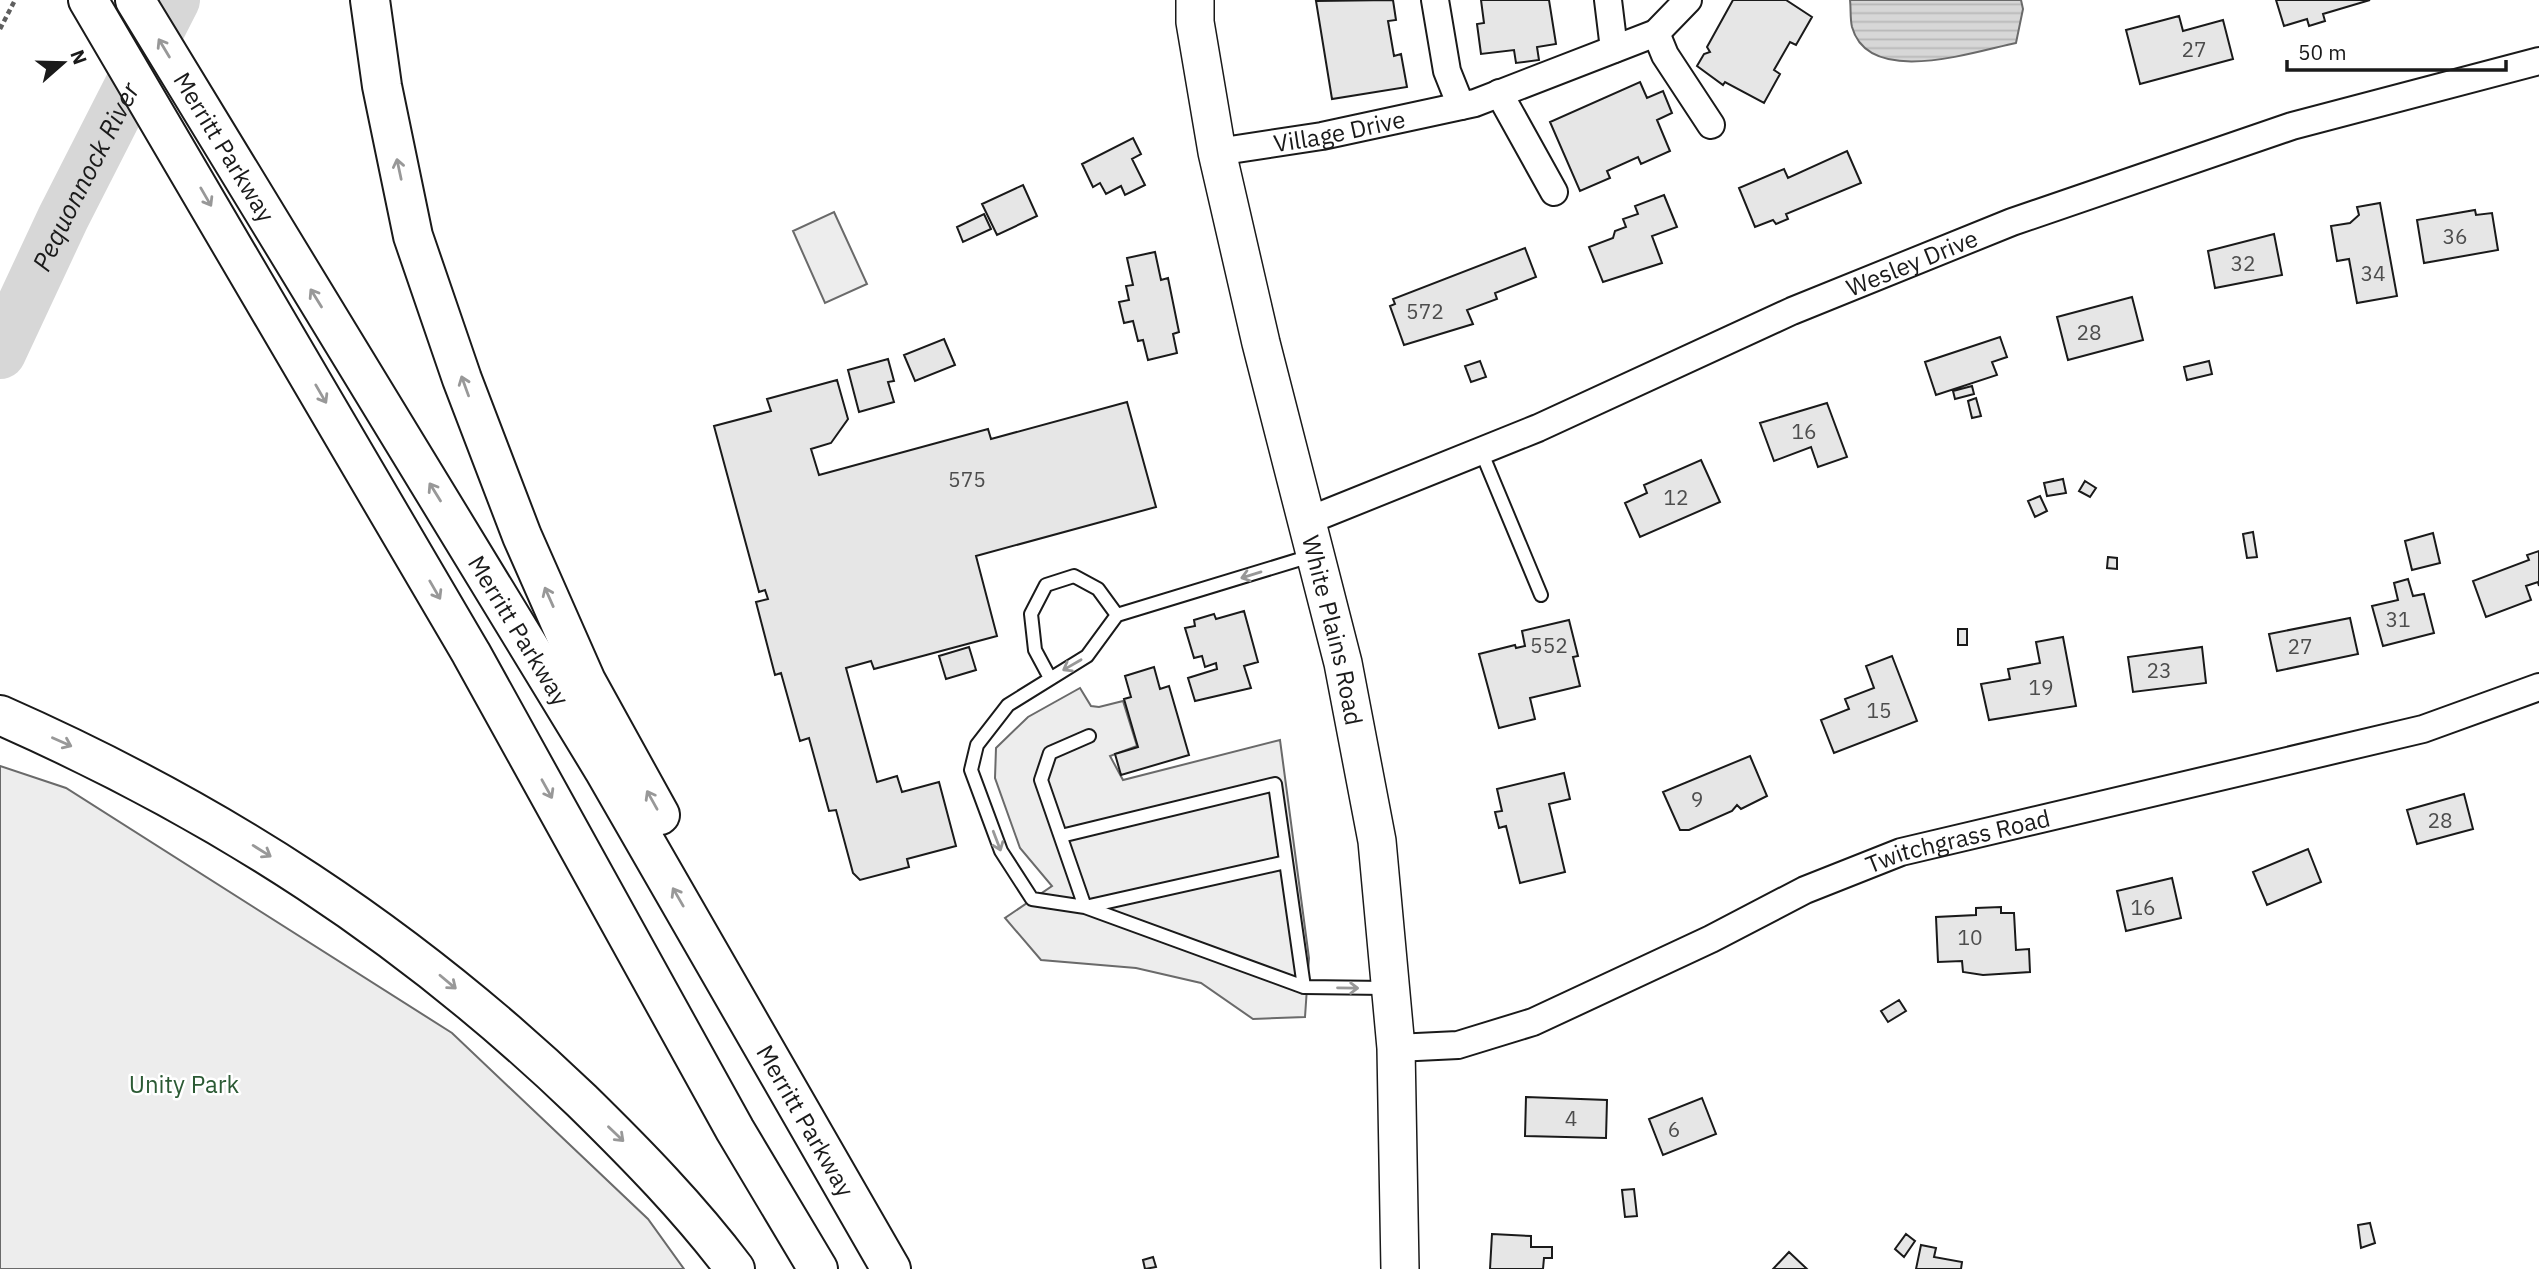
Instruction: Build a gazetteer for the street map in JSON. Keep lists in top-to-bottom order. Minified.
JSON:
{"streets":{"highway":["Merritt Parkway"],"main road":["White Plains Road"],"street":["Village Drive","Wesley Drive","Twitchgrass Road"]},"crossings":[["Village Drive","White Plains Road"],["Wesley Drive","White Plains Road"],["White Plains Road","Twitchgrass Road"]],"water":["Pequonnock River"],"parks":["Unity Park"],"house_numbers":["27","36","32","34","572","28","16","575","12","31","552","27","23","19","15","9","28","16","10","4","6"],"scale_bar":"50 m","north":"right"}
